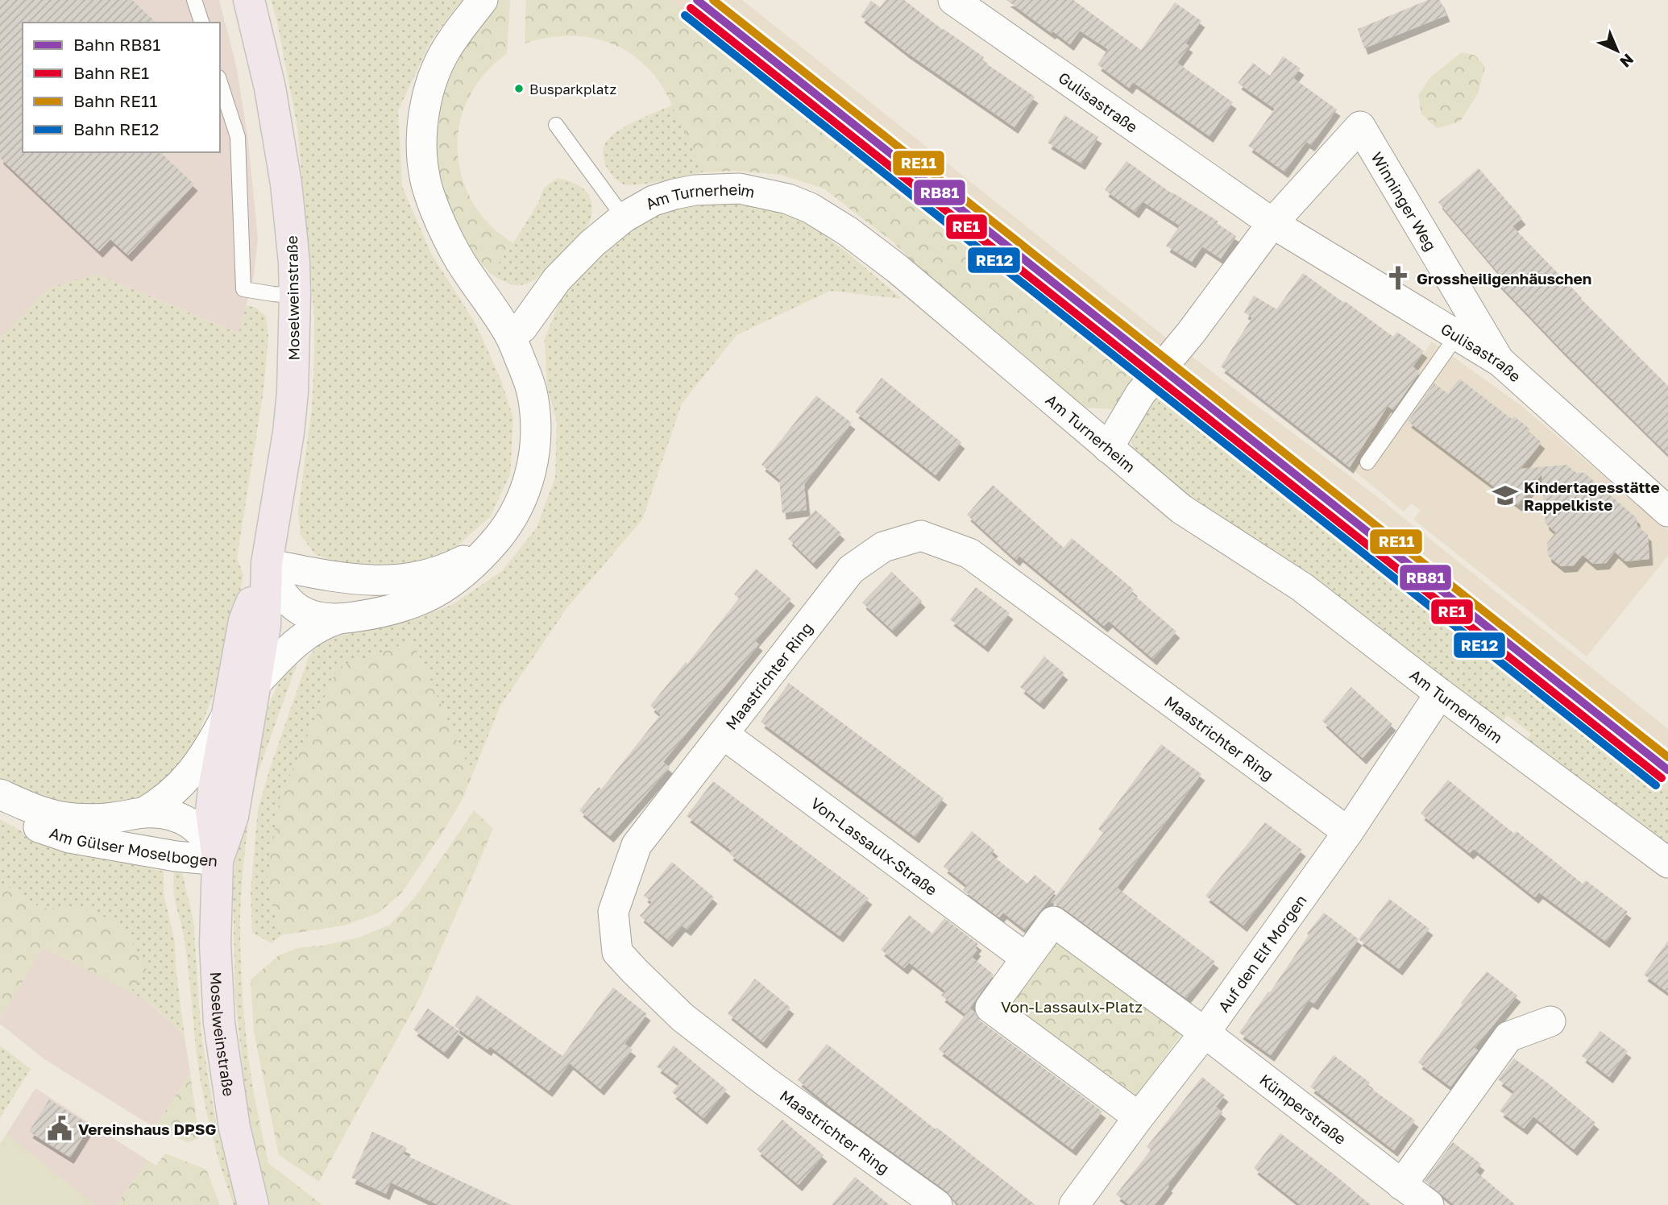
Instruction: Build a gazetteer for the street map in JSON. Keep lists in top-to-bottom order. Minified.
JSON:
{"streets":{"main road":["Moselweinstraße"],"street":["Gulisastraße","Am Turnerheim","Winninger Weg","Maastrichter Ring","Am Gülser Moselbogen","Von-Lassaulx-Straße","Auf den Elf Morgen","Kümperstraße"]},"crossings":[["Gulisastraße","Winninger Weg"],["Am Turnerheim","Auf den Elf Morgen"],["Moselweinstraße","Am Gülser Moselbogen"],["Maastrichter Ring","Von-Lassaulx-Straße"],["Maastrichter Ring","Auf den Elf Morgen"],["Auf den Elf Morgen","Kümperstraße"]],"parks":["Von-Lassaulx-Platz"],"places":{"other":["Busparkplatz"],"church":["Grossheiligenhäuschen"],"school or university":["Kindertagesstätte Rappelkiste"],"public building":["Vereinshaus DPSG"]},"lines":["rail line RB81","rail line RE11","rail line RE1","rail line RE12"],"legend":["Bahn RB81","Bahn RE1","Bahn RE11","Bahn RE12"],"north":"bottom right"}
